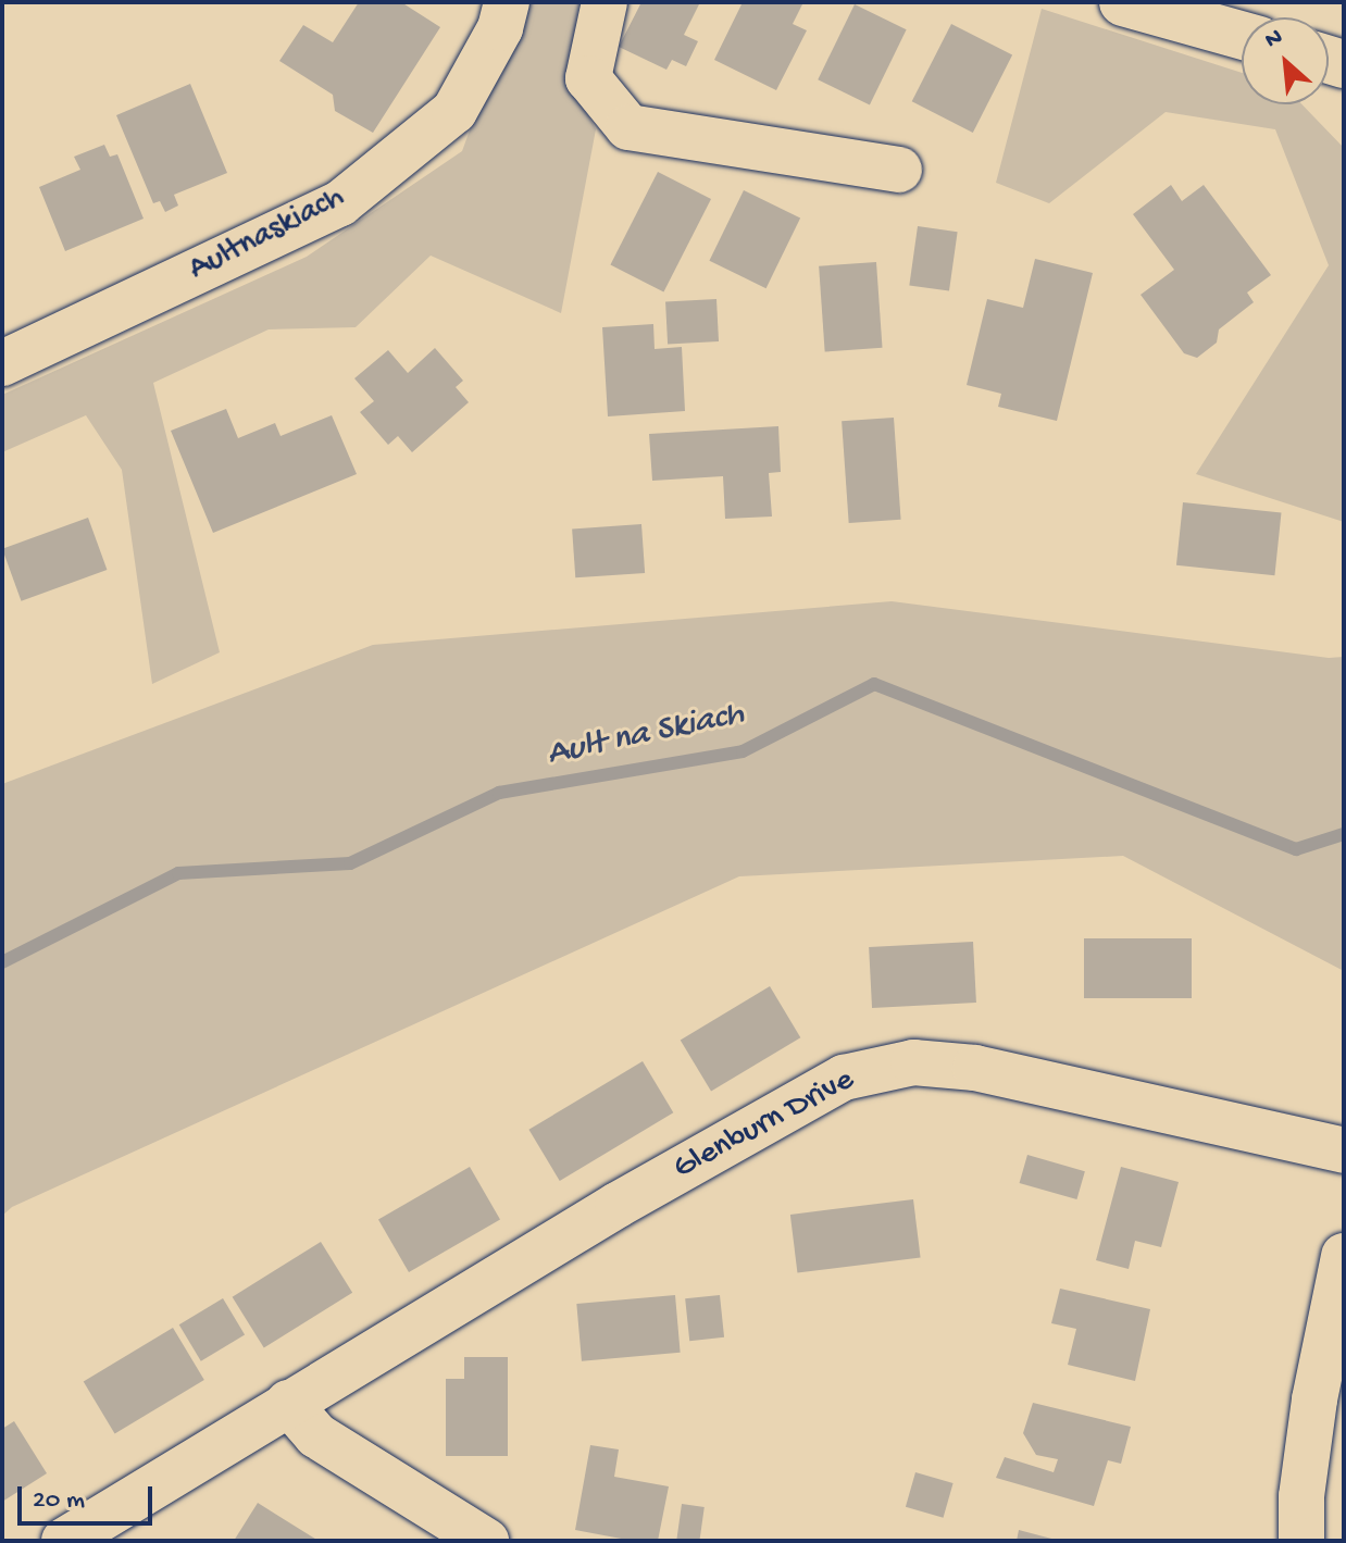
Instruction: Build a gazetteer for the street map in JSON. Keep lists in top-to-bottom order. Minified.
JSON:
{"streets":{"street":["Aultnaskiach","Glenburn Drive"]},"water":["Ault na Skiach"],"scale_bar":"20 m","north":"top left"}
